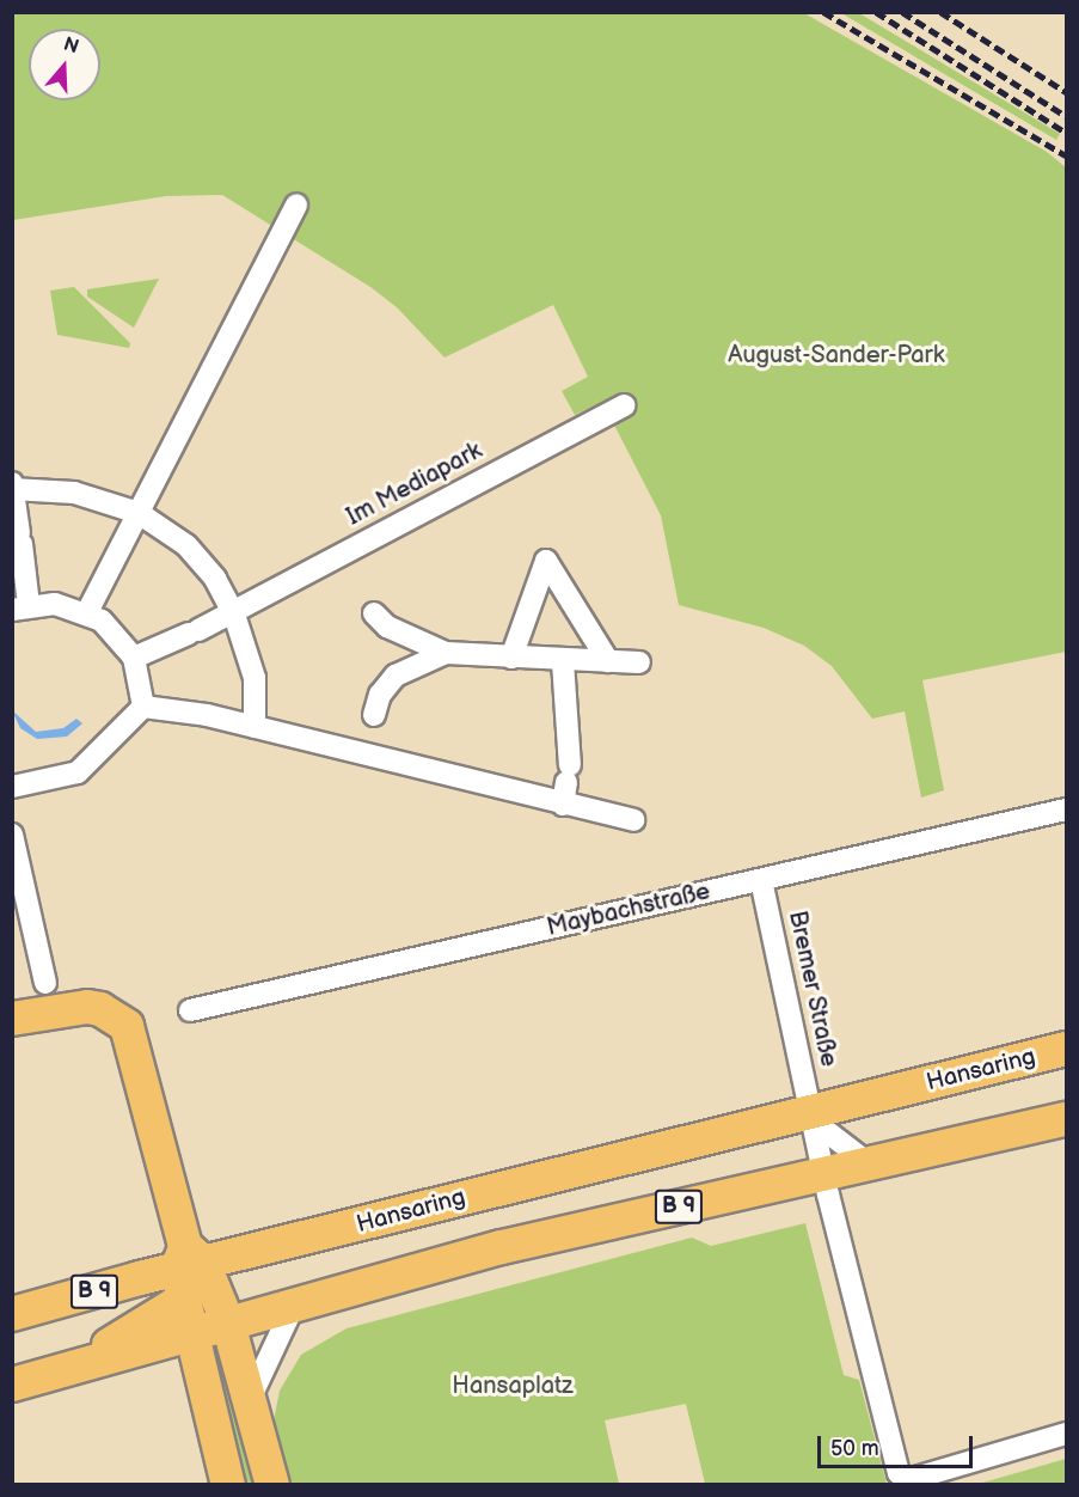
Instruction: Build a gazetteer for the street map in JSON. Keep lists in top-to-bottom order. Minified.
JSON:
{"streets":{"main road":["Hansaring","B 9"],"street":["Im Mediapark","Maybachstraße","Bremer Straße"]},"crossings":[["Maybachstraße","Bremer Straße"],["Bremer Straße","Hansaring"],["Hansaring","B 9"]],"parks":["August-Sander-Park","Hansaplatz"],"scale_bar":"50 m","north":"top"}
